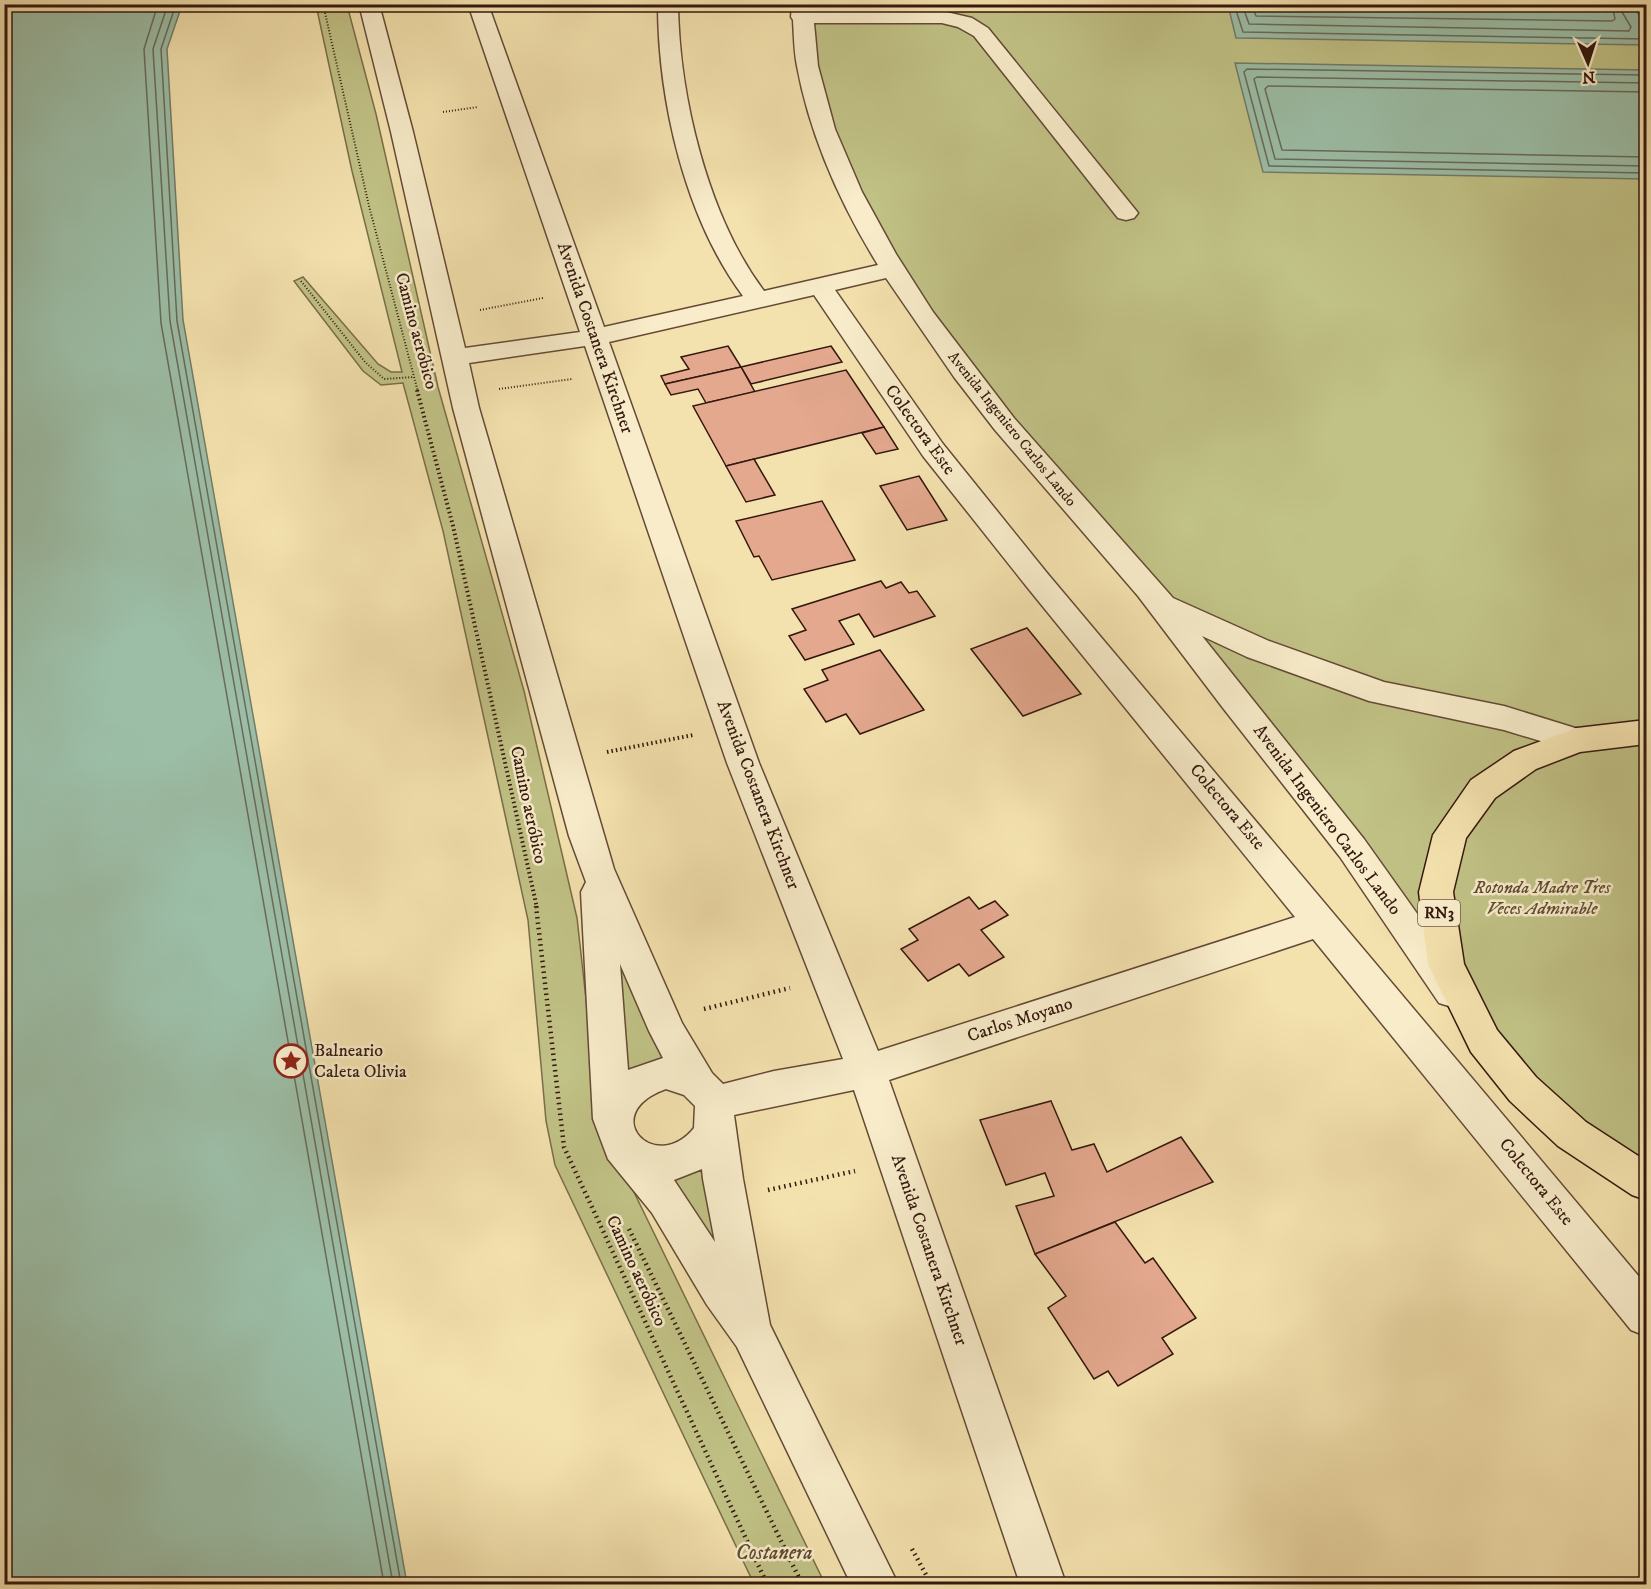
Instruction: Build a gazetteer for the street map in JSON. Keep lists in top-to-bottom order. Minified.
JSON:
{"streets":{"highway":["RN3"],"street":["Avenida Costanera Kirchner","Avenida Ingeniero Carlos Lando","Colectora Este","Carlos Moyano"],"path":["Camino aeróbico"]},"crossings":[["Avenida Costanera Kirchner","Carlos Moyano"],["Avenida Ingeniero Carlos Lando","RN3"],["Colectora Este","Carlos Moyano"]],"parks":["Rotonda Madre Tres Veces Admirable","Costanera"],"places":{"place":["Balneario Caleta Olivia"]},"north":"bottom"}
